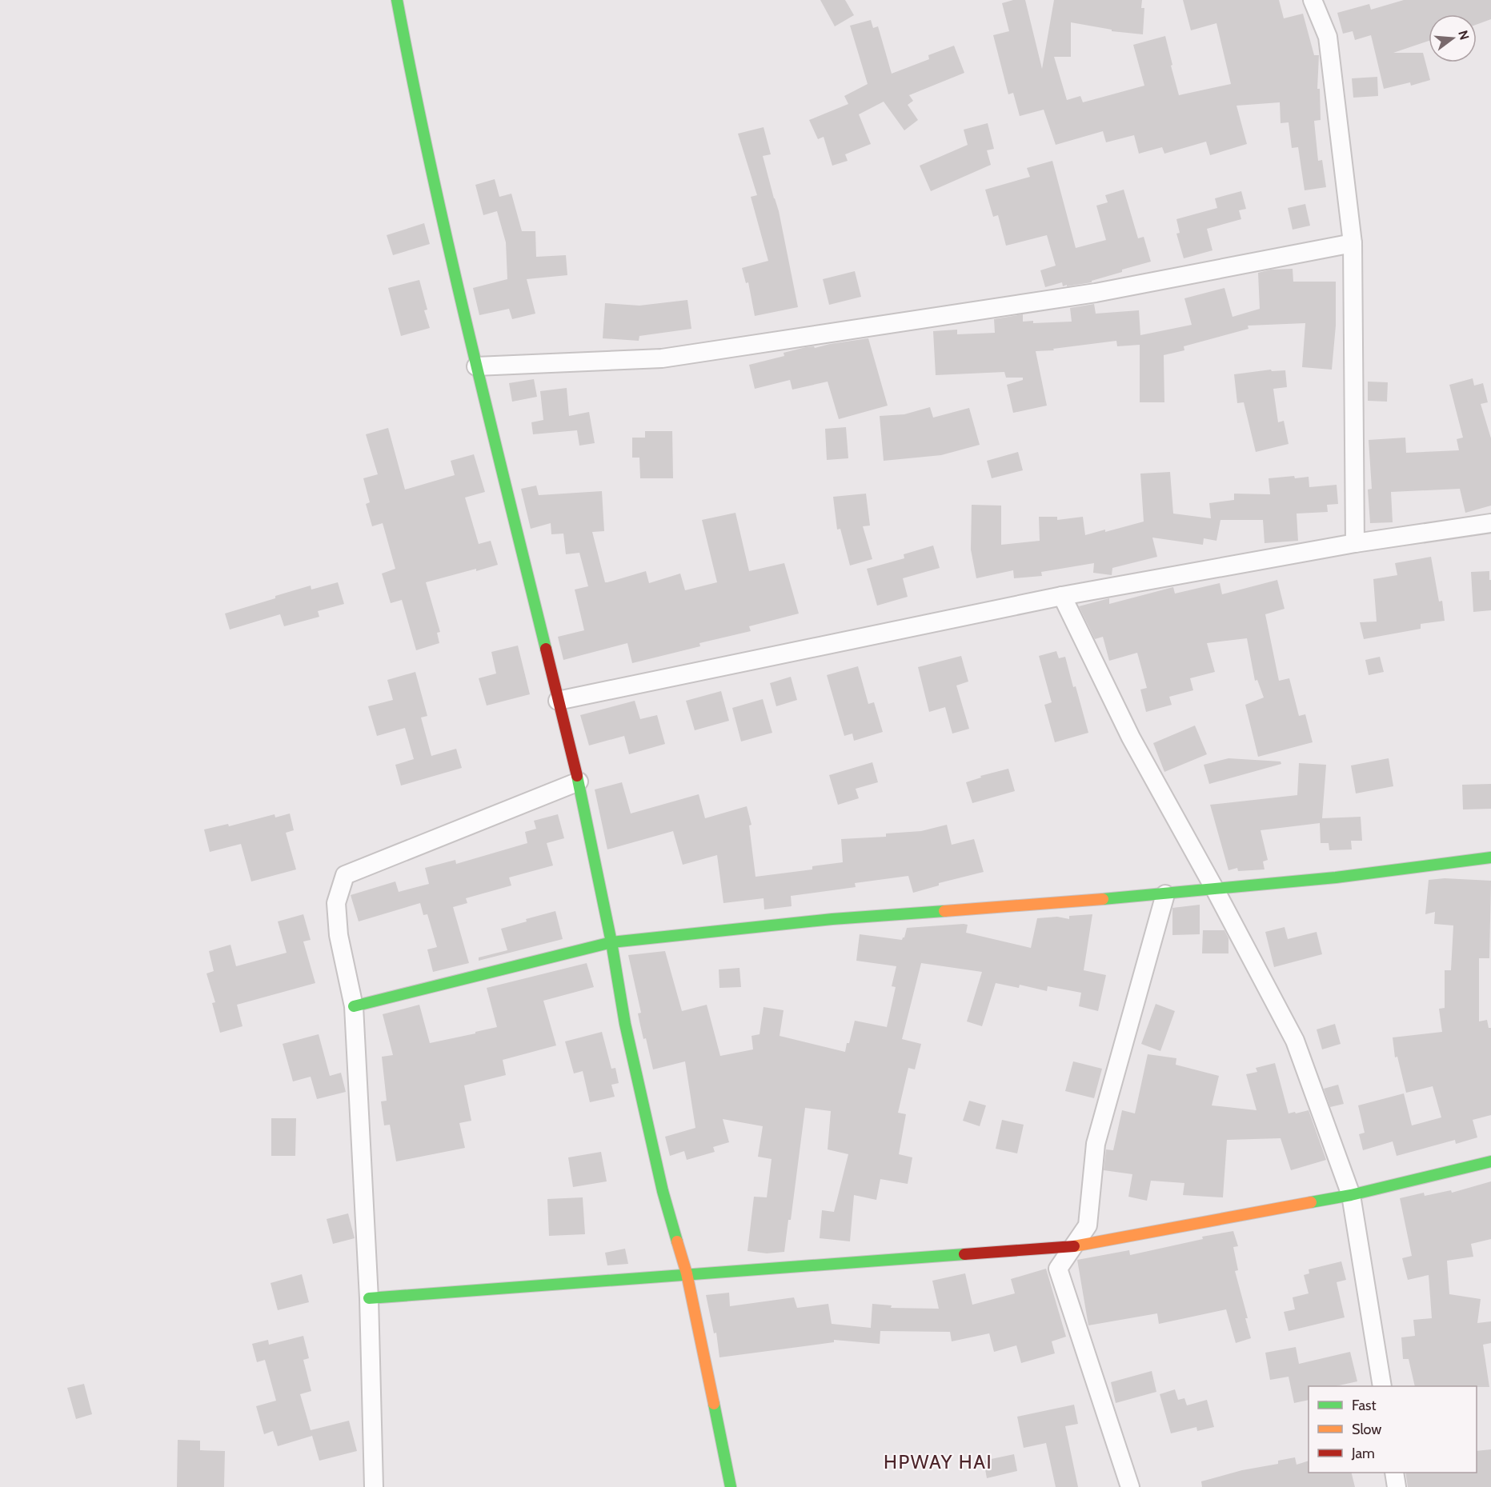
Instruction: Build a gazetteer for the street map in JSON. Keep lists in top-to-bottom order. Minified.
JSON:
{"districts":["HPWAY HAI"],"legend":["Fast","Slow","Jam"],"north":"right"}
